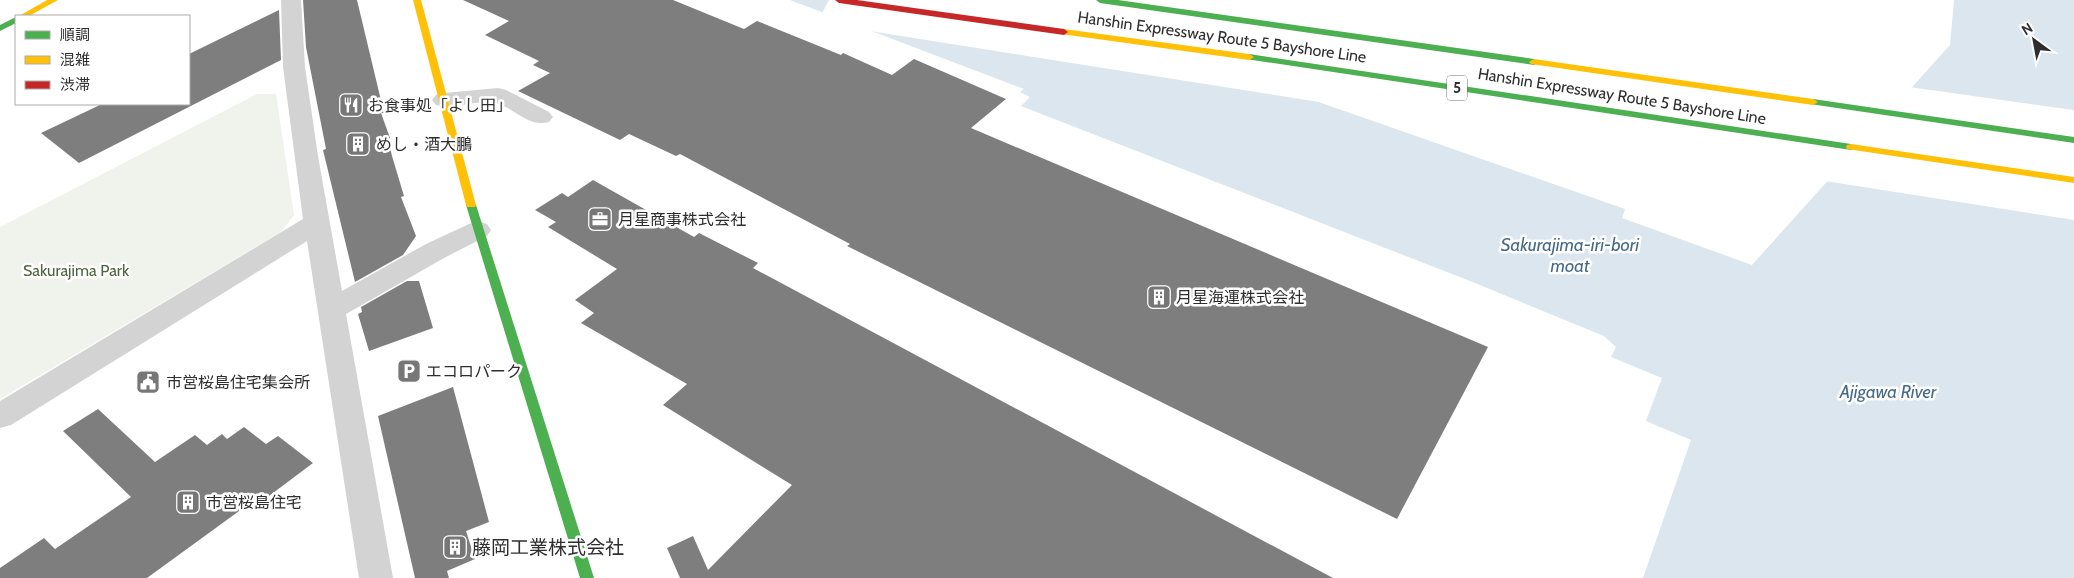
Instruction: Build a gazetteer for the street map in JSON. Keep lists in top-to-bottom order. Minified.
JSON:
{"streets":{"main road":["Hanshin Expressway Route 5 Bayshore Line","5"]},"water":["Sakurajima-iri-bori moat","Ajigawa River"],"parks":["Sakurajima Park"],"places":{"restaurant":["お食事処「よし田」"],"building":["めし・酒大鵬","月星海運株式会社","市営桜島住宅","藤岡工業株式会社"],"office":["月星商事株式会社"],"parking":["エコロパーク"],"public building":["市営桜島住宅集会所"]},"legend":["順調","混雑","渋滞"],"north":"top left"}
